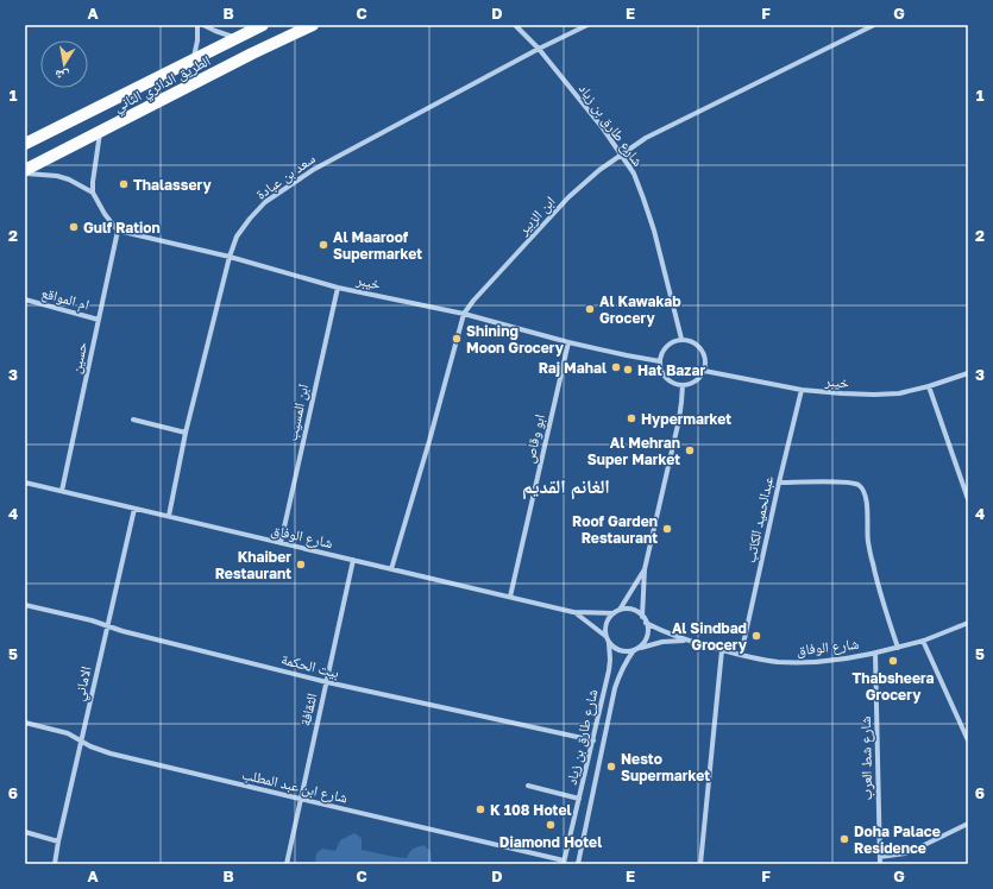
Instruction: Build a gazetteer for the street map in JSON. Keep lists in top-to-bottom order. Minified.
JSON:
{"streets":{"main road":["الطريق الدائري الثاني"],"street":["شارع طارق بن زياد","سعد بن عبادة","ابن الزبير","خيبر","ام المواقع","حسين","ابن المسيب","ابو وقاص","عبدالحميد الكاتب","شارع الوفاق","بيت الحكمة","الاماني","الثقافة","شارع شط العرب","شارع ابن عبد المطلب"]},"crossings":[["شارع طارق بن زياد","سعد بن عبادة"],["شارع طارق بن زياد","ابن الزبير"],["شارع طارق بن زياد","خيبر"],["شارع طارق بن زياد","شارع الوفاق"],["شارع طارق بن زياد","بيت الحكمة"],["شارع طارق بن زياد","شارع ابن عبد المطلب"],["سعد بن عبادة","خيبر"],["سعد بن عبادة","شارع الوفاق"],["ابن الزبير","خيبر"],["ابن الزبير","شارع الوفاق"],["خيبر","حسين"],["خيبر","ابن المسيب"],["خيبر","ابو وقاص"],["خيبر","عبدالحميد الكاتب"],["ام المواقع","حسين"],["حسين","شارع الوفاق"],["ابن المسيب","شارع الوفاق"],["ابو وقاص","شارع الوفاق"],["عبدالحميد الكاتب","شارع الوفاق"],["شارع الوفاق","الاماني"],["شارع الوفاق","الثقافة"],["شارع الوفاق","شارع شط العرب"],["بيت الحكمة","الاماني"],["بيت الحكمة","الثقافة"],["الاماني","شارع ابن عبد المطلب"],["الثقافة","شارع ابن عبد المطلب"]],"districts":["الغانم القديم"],"places":["Thalassery","Gulf Ration","Al Maaroof Supermarket","Al Kawakab Grocery","Shining Moon Grocery","Raj Mahal","Hat Bazar","Hypermarket","Al Mehran Super Market","Roof Garden Restaurant","Khaiber Restaurant","Al Sindbad Grocery","Thabsheera Grocery","Nesto Supermarket","K 108 Hotel","Diamond Hotel","Doha Palace Residence"],"north":"bottom","grid":{"columns":["A","B","C","D","E","F","G"],"rows":["1","2","3","4","5","6"]}}
